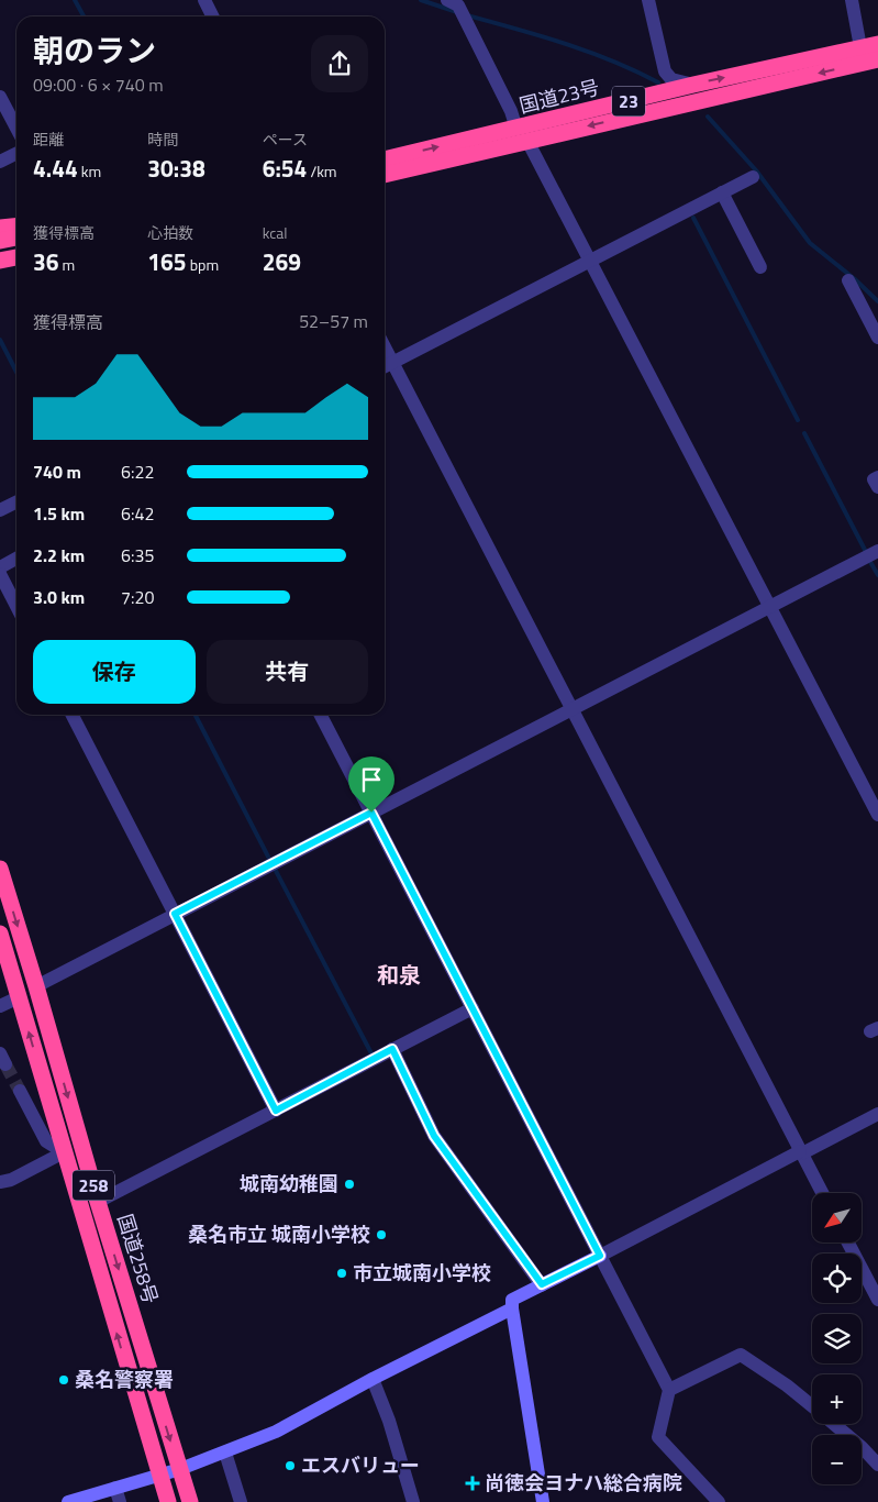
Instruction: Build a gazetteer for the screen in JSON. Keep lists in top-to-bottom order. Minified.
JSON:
{"streets":{"highway":["国道23号","23","258","国道258号"]},"districts":["和泉"],"places":{"other":["城南幼稚園","桑名市立 城南小学校","市立城南小学校","桑名警察署","エスバリュー"],"health":["尚徳会ヨナハ総合病院"]},"north":"bottom left","page":{"heading":["朝のラン","09:00 · 6 × 740 m"],"stats":[["距離","4.44 km"],["時間","30:38"],["ペース","6:54 /km"],["獲得標高","36 m"],["心拍数","165 bpm"],["kcal","269"]],"chart":["獲得標高","52–57 m"],"list":[{"name":"740 m","note":"6:22"},{"name":"1.5 km","note":"6:42"},{"name":"2.2 km","note":"6:35"},{"name":"3.0 km","note":"7:20"}],"buttons":["保存","共有"],"map_buttons":["+","−"]}}
